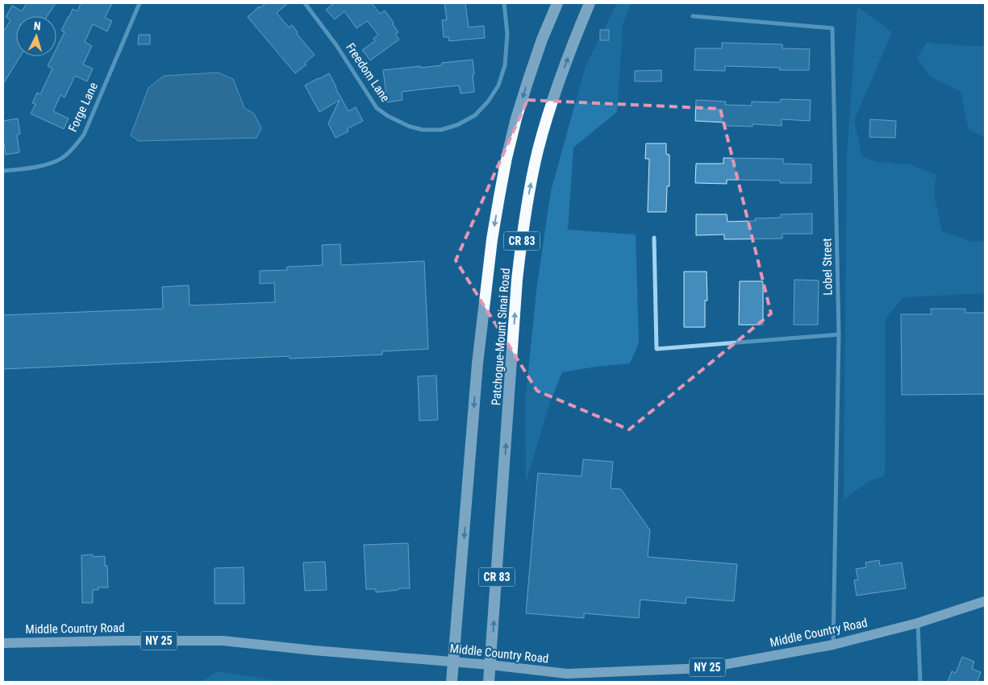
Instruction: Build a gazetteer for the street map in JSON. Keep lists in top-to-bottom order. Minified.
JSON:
{"streets":{"highway":["CR 83","Patchogue-Mount Sinai Road"],"main road":["Middle Country Road","NY 25"],"street":["Freedom Lane","Forge Lane","Lobel Street"]},"crossings":[["Lobel Street","Middle Country Road"],["Patchogue-Mount Sinai Road","Middle Country Road"]],"north":"top"}
